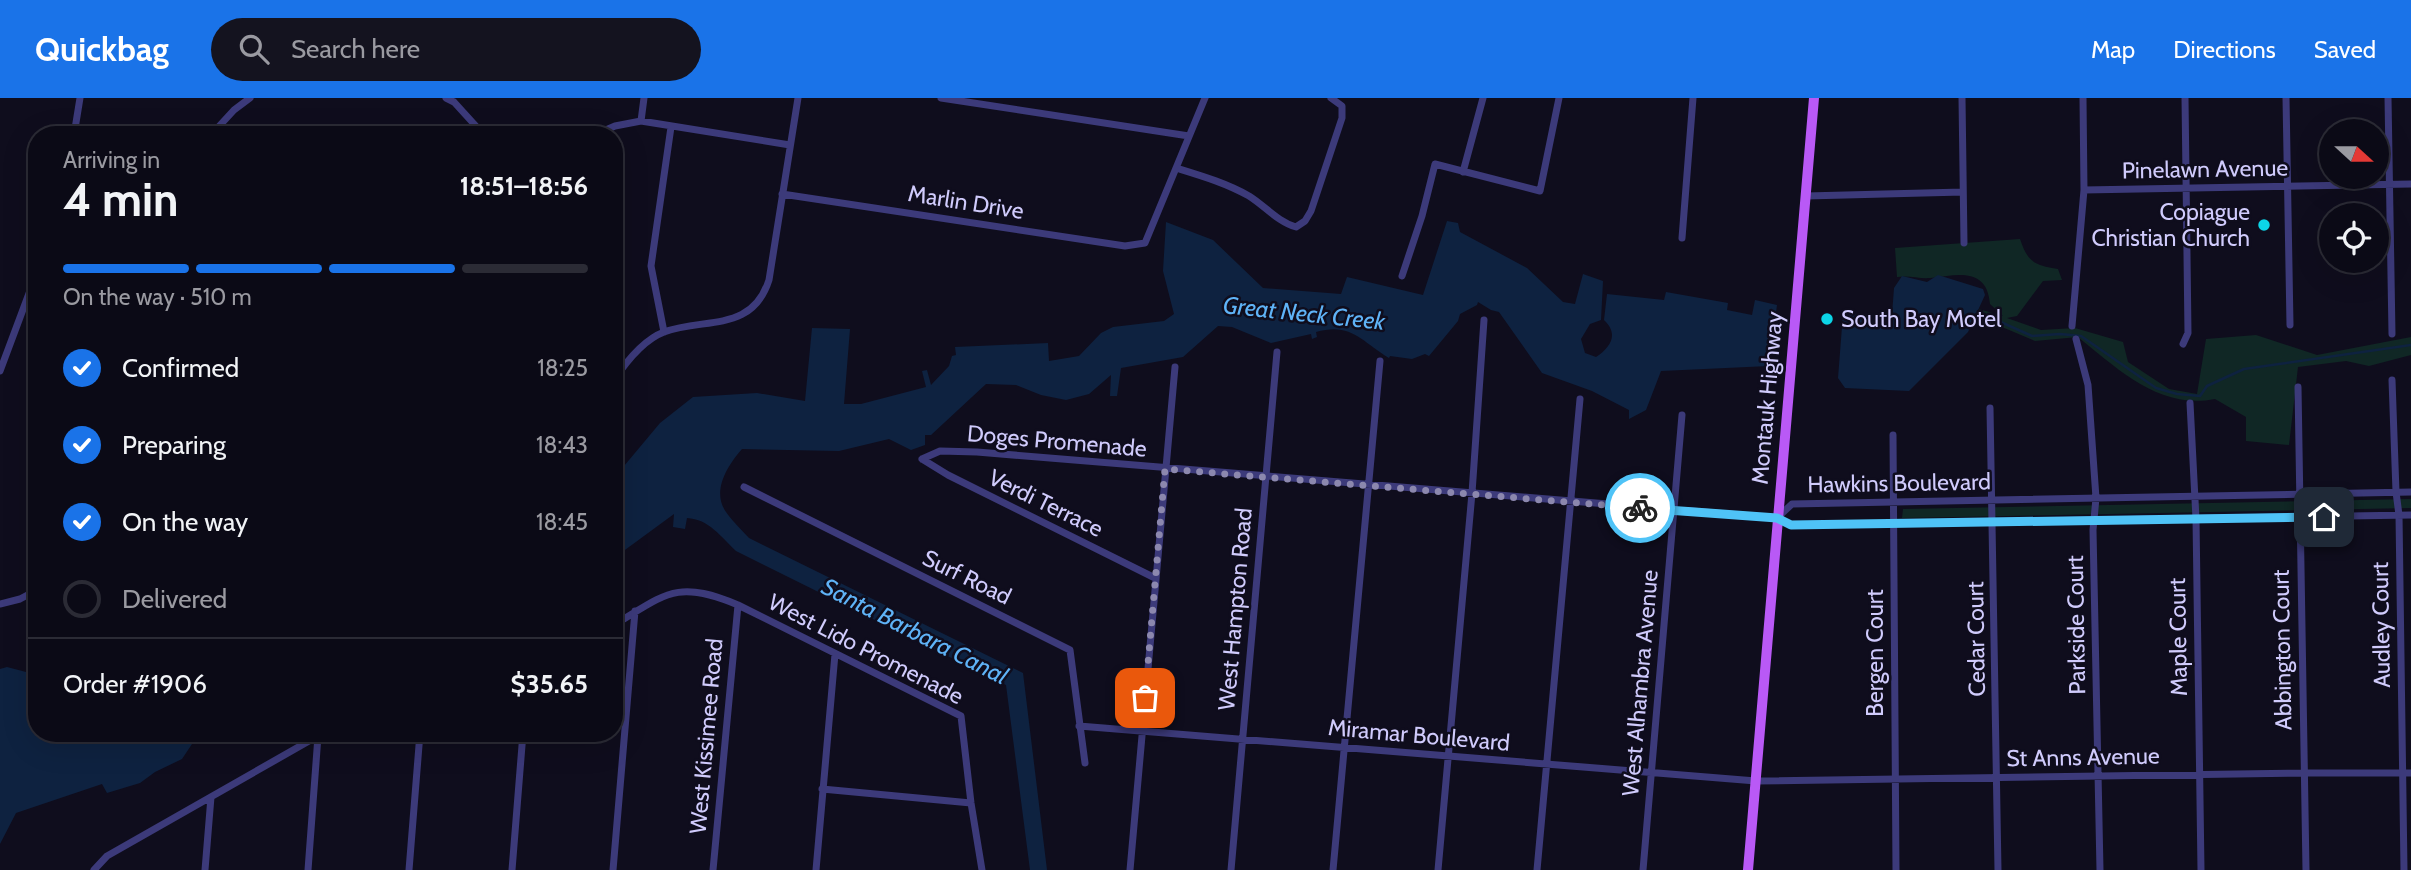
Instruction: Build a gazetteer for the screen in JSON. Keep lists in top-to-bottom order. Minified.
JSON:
{"streets":{"main road":["Montauk Highway"],"street":["Pinelawn Avenue","Marlin Drive","Doges Promenade","Hawkins Boulevard","Verdi Terrace","Surf Road","West Hampton Road","Parkside Court","Audley Court","Maple Court","Cedar Court","West Lido Promenade","Abbington Court","Bergen Court","West Alhambra Avenue","Miramar Boulevard","West Kissimee Road","St Anns Avenue"]},"crossings":[["Montauk Highway","Doges Promenade"],["Montauk Highway","Hawkins Boulevard"],["Montauk Highway","Miramar Boulevard"],["Montauk Highway","St Anns Avenue"],["Doges Promenade","Hawkins Boulevard"],["Doges Promenade","Verdi Terrace"],["Doges Promenade","West Hampton Road"],["Doges Promenade","West Alhambra Avenue"],["Hawkins Boulevard","Parkside Court"],["Hawkins Boulevard","Audley Court"],["Hawkins Boulevard","Maple Court"],["Hawkins Boulevard","Cedar Court"],["Hawkins Boulevard","Abbington Court"],["Hawkins Boulevard","Bergen Court"],["Surf Road","Miramar Boulevard"],["West Hampton Road","Miramar Boulevard"],["Parkside Court","St Anns Avenue"],["Audley Court","St Anns Avenue"],["Maple Court","St Anns Avenue"],["Cedar Court","St Anns Avenue"],["West Lido Promenade","West Kissimee Road"],["Abbington Court","St Anns Avenue"],["Bergen Court","St Anns Avenue"],["West Alhambra Avenue","Miramar Boulevard"],["Miramar Boulevard","St Anns Avenue"]],"water":["Great Neck Creek","Santa Barbara Canal"],"places":["Copiague Christian Church","South Bay Motel"],"north":"right","page":{"header":"Quickbag","search":"Search here","nav":["Map","Directions","Saved"],"heading":["4 min","Arriving in","18:51–18:56"],"panel":["Order #1906","$35.65"],"bar":"On the way · 510 m","list":[["Confirmed","18:25"],["Preparing","18:43"],["On the way","18:45"],"Delivered"]}}
